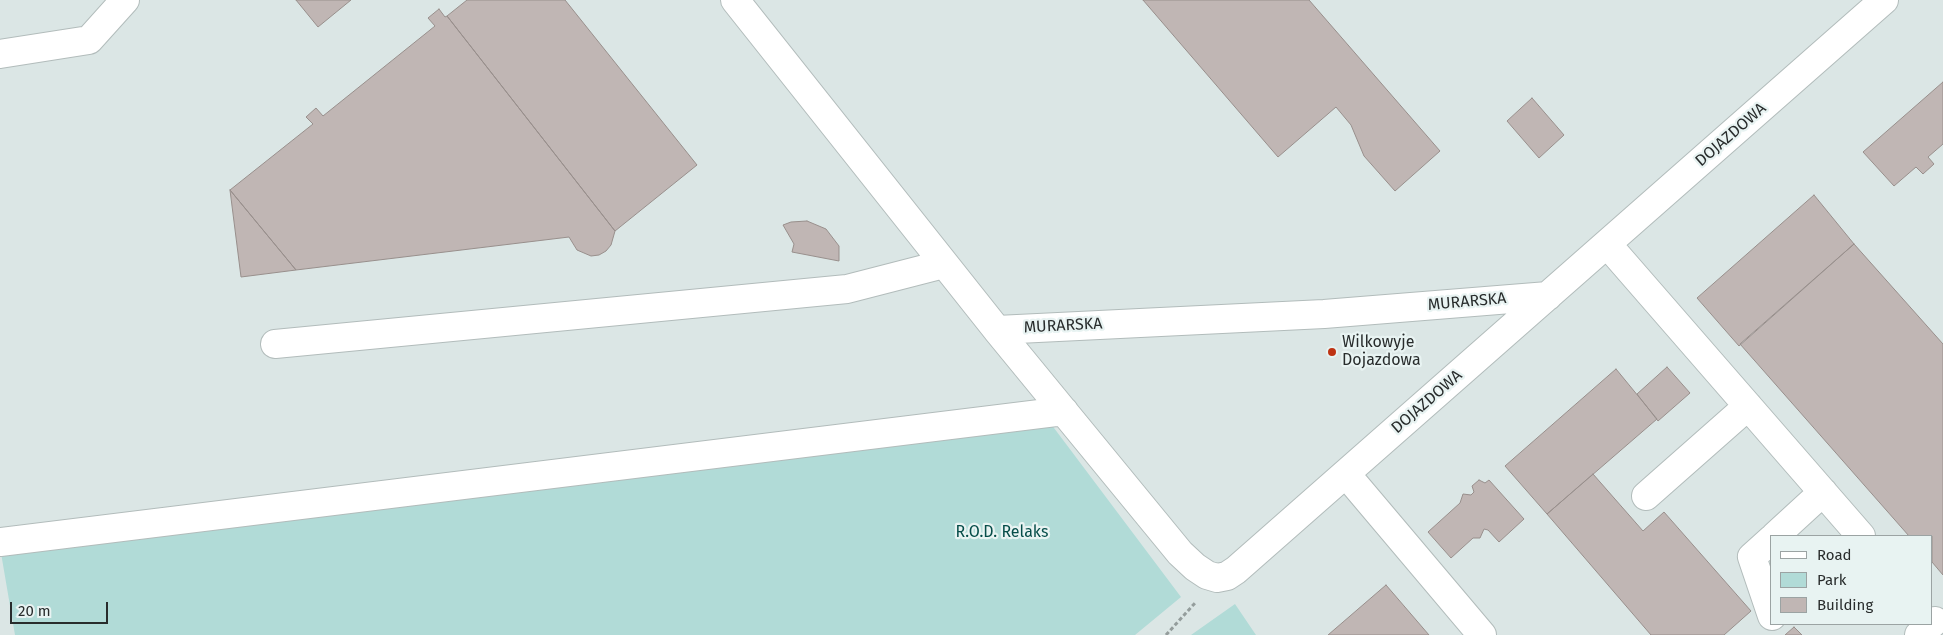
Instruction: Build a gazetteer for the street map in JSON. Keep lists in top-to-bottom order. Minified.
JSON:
{"streets":{"street":["DOJAZDOWA","MURARSKA"]},"crossings":[["DOJAZDOWA","MURARSKA"]],"parks":["R.O.D. Relaks"],"places":["Wilkowyje Dojazdowa"],"legend":["Road","Park","Building"],"scale_bar":"20 m"}
